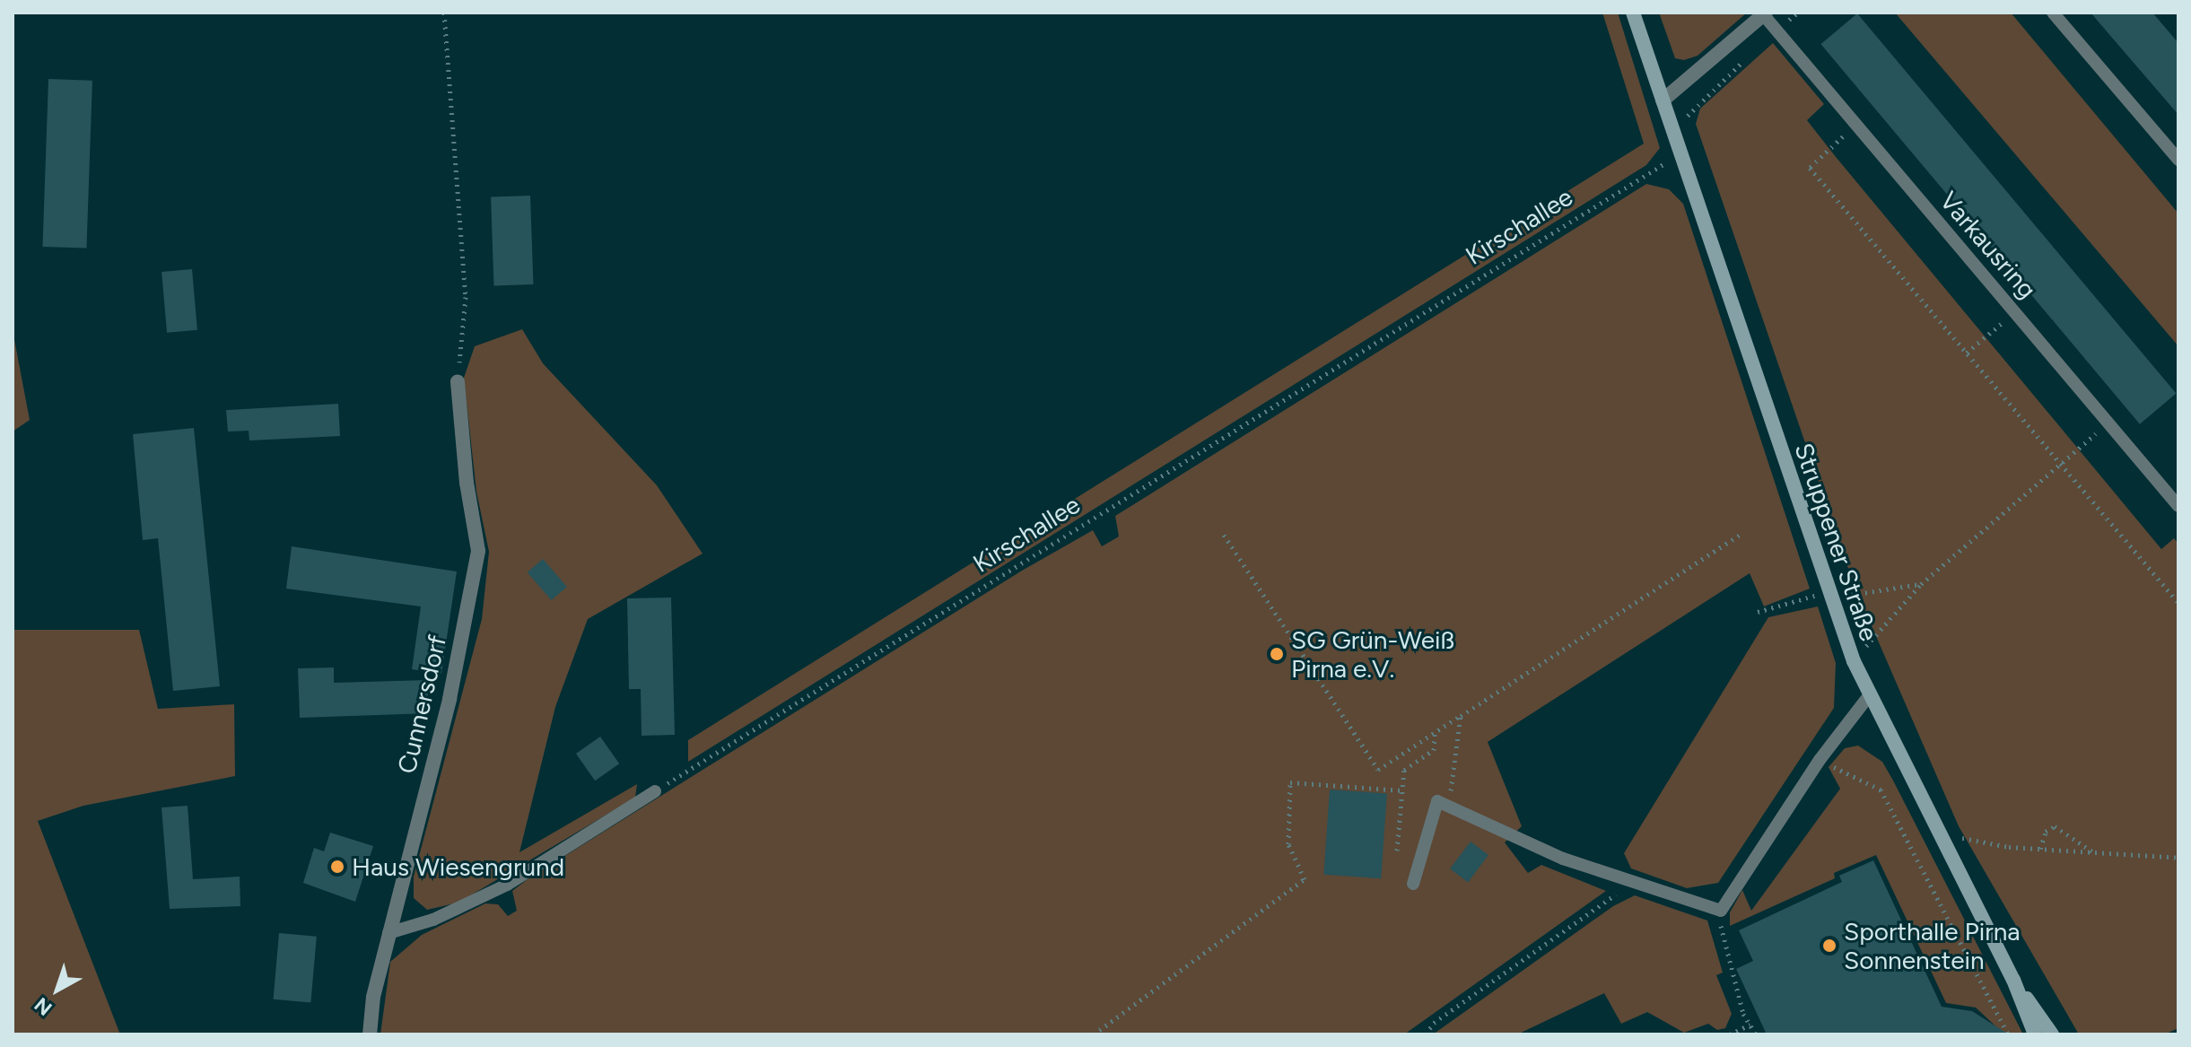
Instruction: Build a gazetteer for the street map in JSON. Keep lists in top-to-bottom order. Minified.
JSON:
{"streets":{"main road":["Struppener Straße"],"street":["Varkausring","Cunnersdorf"],"path":["Kirschallee"]},"crossings":[["Kirschallee","Struppener Straße"],["Varkausring","Struppener Straße"]],"places":["SG Grün-Weiß Pirna e.V.","Haus Wiesengrund","Sporthalle Pirna Sonnenstein"],"north":"bottom left"}
